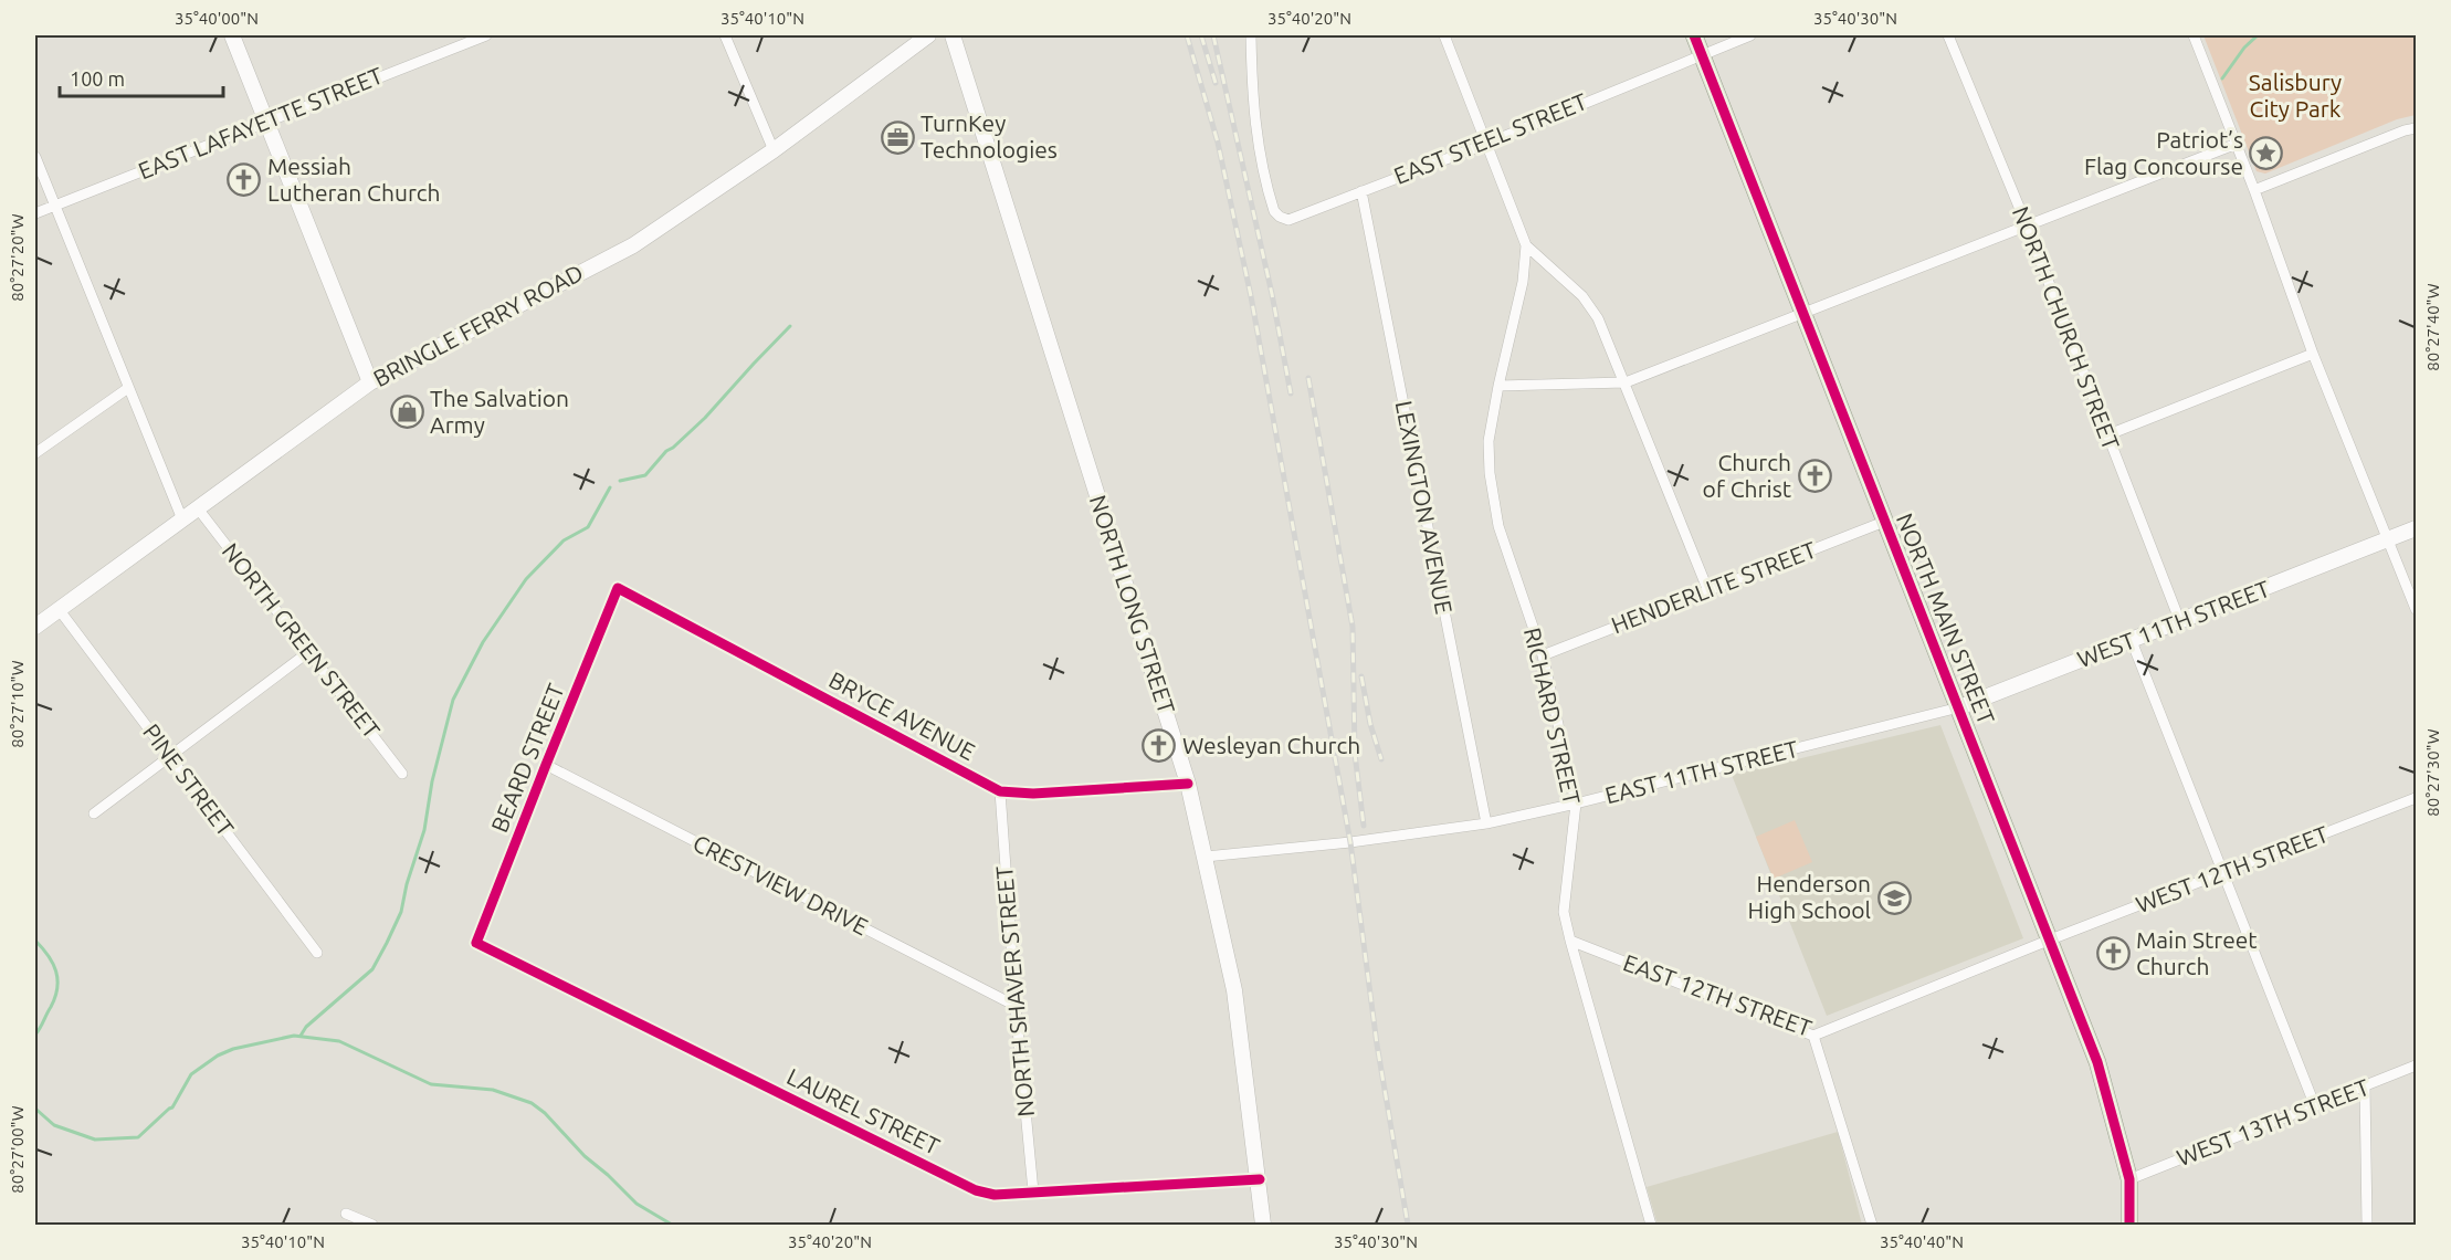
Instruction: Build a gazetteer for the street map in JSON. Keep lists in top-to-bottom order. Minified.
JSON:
{"streets":{"main road":["NORTH MAIN STREET"],"street":["EAST LAFAYETTE STREET","EAST STEEL STREET","BRINGLE FERRY ROAD","NORTH CHURCH STREET","LEXINGTON AVENUE","HENDERLITE STREET","NORTH LONG STREET","WEST 11TH STREET","NORTH GREEN STREET","BRYCE AVENUE","RICHARD STREET","BEARD STREET","EAST 11TH STREET","PINE STREET","WEST 12TH STREET","CRESTVIEW DRIVE","NORTH SHAVER STREET","EAST 12TH STREET","LAUREL STREET","WEST 13TH STREET"]},"crossings":[["EAST STEEL STREET","LEXINGTON AVENUE"],["EAST STEEL STREET","NORTH MAIN STREET"],["BRINGLE FERRY ROAD","NORTH GREEN STREET"],["BRINGLE FERRY ROAD","PINE STREET"],["NORTH CHURCH STREET","WEST 11TH STREET"],["LEXINGTON AVENUE","EAST 11TH STREET"],["HENDERLITE STREET","NORTH MAIN STREET"],["HENDERLITE STREET","RICHARD STREET"],["NORTH LONG STREET","BRYCE AVENUE"],["NORTH LONG STREET","EAST 11TH STREET"],["NORTH LONG STREET","LAUREL STREET"],["NORTH MAIN STREET","WEST 11TH STREET"],["NORTH MAIN STREET","EAST 11TH STREET"],["NORTH MAIN STREET","WEST 12TH STREET"],["NORTH MAIN STREET","EAST 12TH STREET"],["NORTH MAIN STREET","WEST 13TH STREET"],["WEST 11TH STREET","EAST 11TH STREET"],["BRYCE AVENUE","BEARD STREET"],["BRYCE AVENUE","NORTH SHAVER STREET"],["RICHARD STREET","EAST 11TH STREET"],["RICHARD STREET","EAST 12TH STREET"],["BEARD STREET","CRESTVIEW DRIVE"],["BEARD STREET","LAUREL STREET"],["WEST 12TH STREET","EAST 12TH STREET"],["CRESTVIEW DRIVE","NORTH SHAVER STREET"],["NORTH SHAVER STREET","LAUREL STREET"]],"parks":["Salisbury City Park"],"places":{"office":["TurnKey Technologies"],"place":["Patriot’s Flag Concourse"],"church":["Messiah Lutheran Church","Church of Christ","Wesleyan Church","Main Street Church"],"shop":["The Salvation Army"],"school or university":["Henderson High School"]},"scale_bar":"100 m","coordinates":["35°40'00\"N","35°40'10\"N","35°40'20\"N","35°40'30\"N","80°27'20\"W","80°27'40\"W","80°27'10\"W","80°27'30\"W","80°27'00\"W","35°40'40\"N"]}
